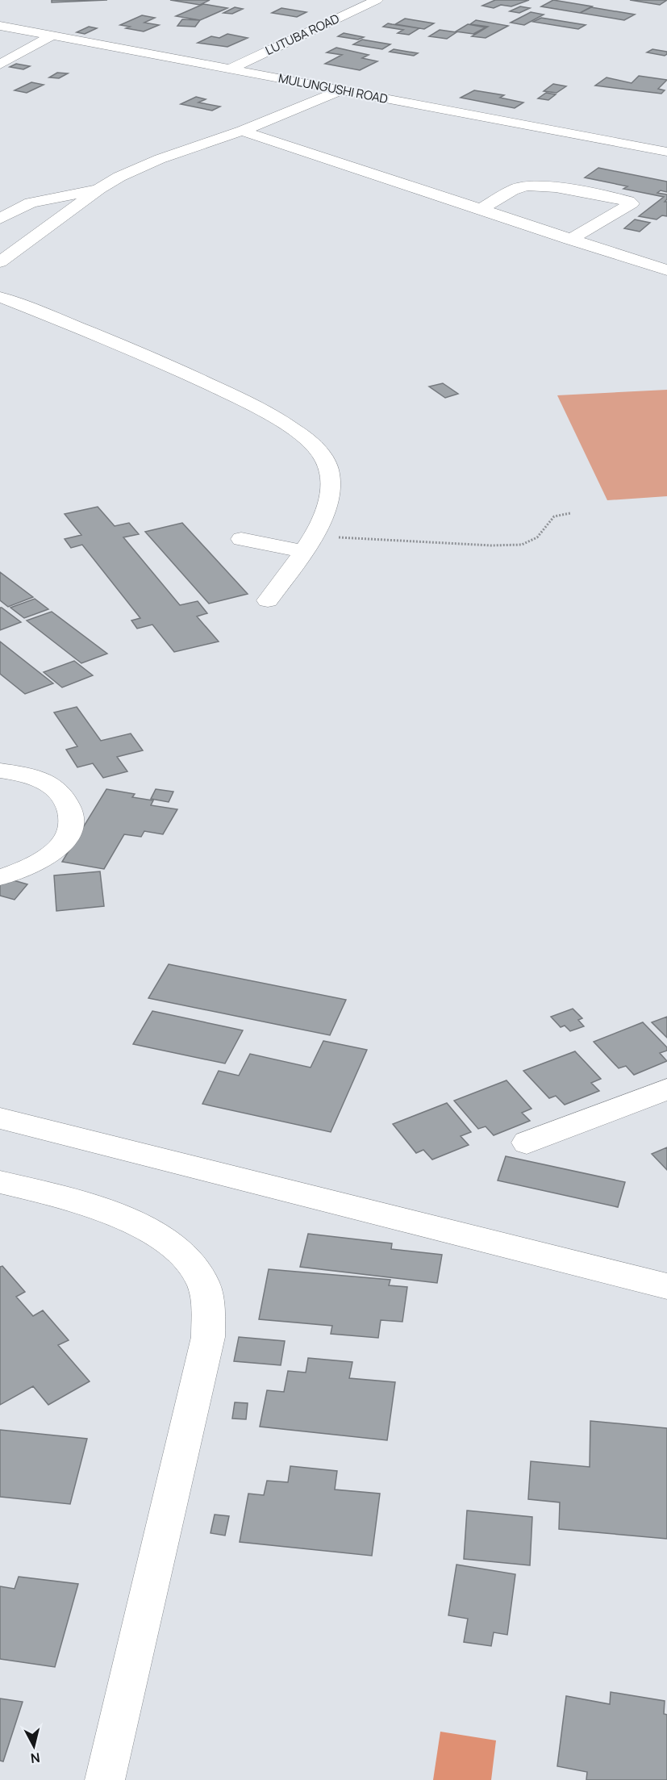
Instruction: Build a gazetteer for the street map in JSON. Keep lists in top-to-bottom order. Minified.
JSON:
{"streets":{"street":["LUTUBA ROAD","MULUNGUSHI ROAD"]},"crossings":[["LUTUBA ROAD","MULUNGUSHI ROAD"]],"north":"bottom"}
